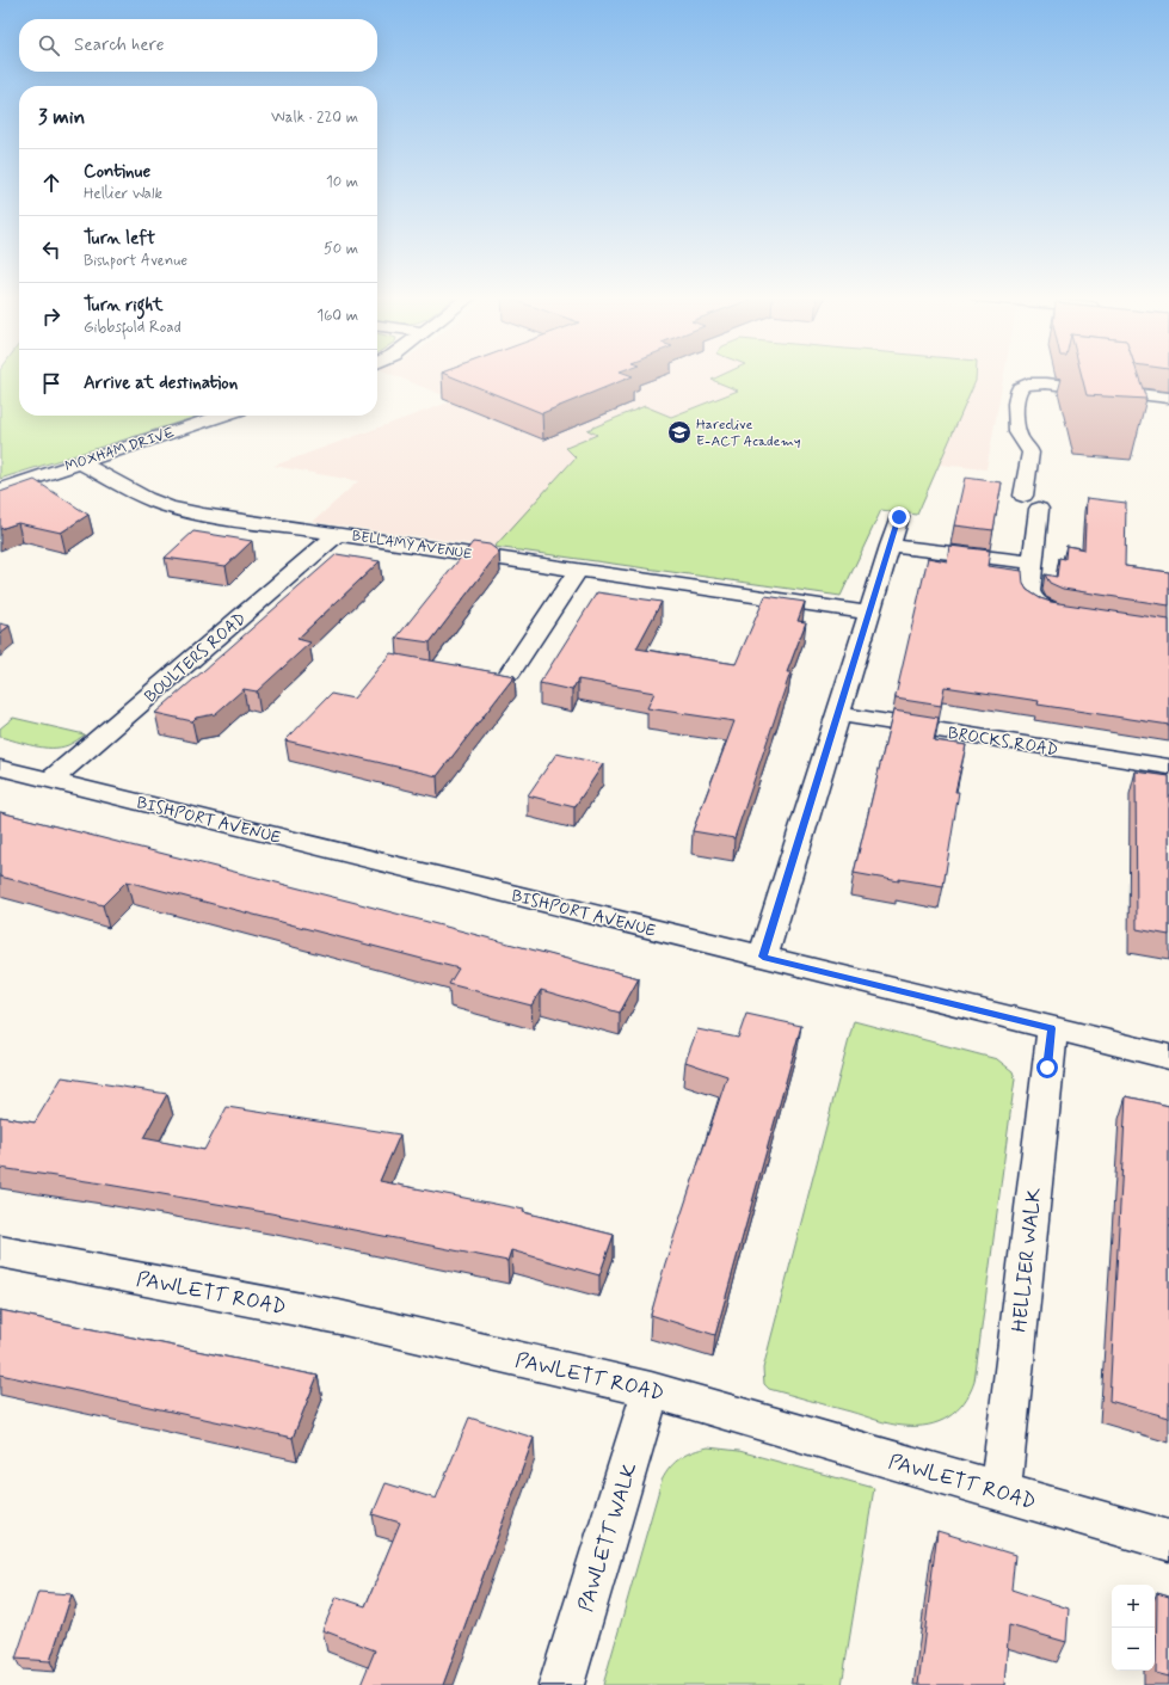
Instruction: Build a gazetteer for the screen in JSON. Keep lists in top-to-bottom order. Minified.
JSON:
{"streets":{"street":["MOXHAM DRIVE","BELLAMY AVENUE","BOULTERS ROAD","BROCKS ROAD","BISHPORT AVENUE","HELLIER WALK","PAWLETT ROAD","PAWLETT WALK"]},"crossings":[["MOXHAM DRIVE","BELLAMY AVENUE"],["BELLAMY AVENUE","BOULTERS ROAD"],["BOULTERS ROAD","BISHPORT AVENUE"],["BISHPORT AVENUE","HELLIER WALK"],["HELLIER WALK","PAWLETT ROAD"],["PAWLETT ROAD","PAWLETT WALK"]],"places":{"school or university":["Hareclive E-ACT Academy"]},"page":{"search":"Search here","heading":["3 min","Walk · 220 m"],"list":[["Continue","Hellier Walk","10 m"],["Turn left","Bishport Avenue","50 m"],["Turn right","Gibbsfold Road","160 m"],"Arrive at destination"],"map_buttons":["+","−"]}}
